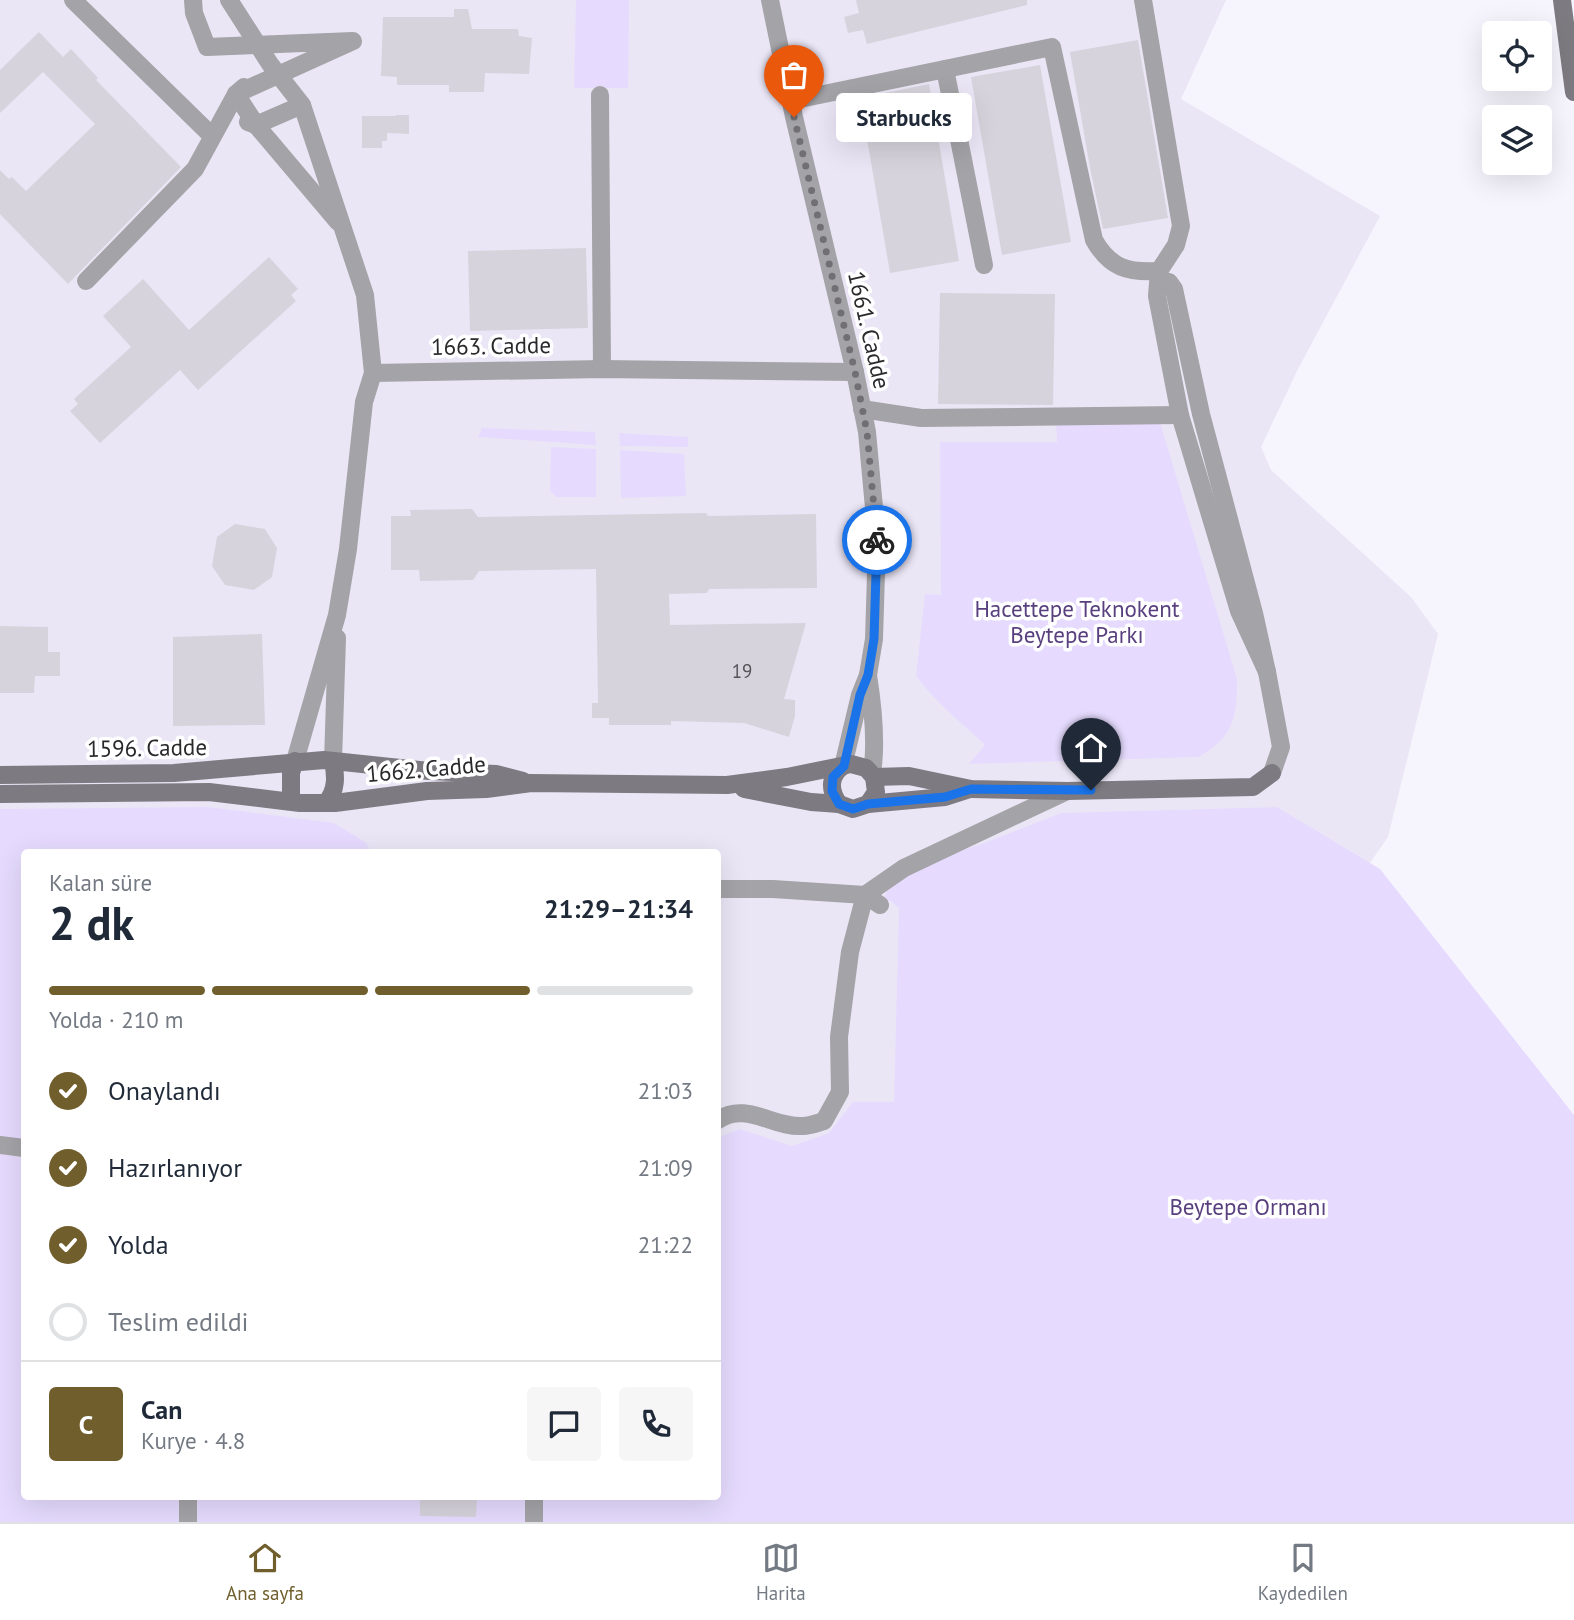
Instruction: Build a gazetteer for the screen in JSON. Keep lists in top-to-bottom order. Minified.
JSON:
{"streets":{"street":["1661. Cadde","1663. Cadde","1596. Cadde","1662. Cadde"]},"crossings":[["1661. Cadde","1663. Cadde"],["1661. Cadde","1662. Cadde"],["1596. Cadde","1662. Cadde"]],"parks":["Hacettepe Teknokent Beytepe Parkı","Beytepe Ormanı"],"places":["Starbucks"],"house_numbers":["19"],"page":{"bubble":"Starbucks","heading":["2 dk","Kalan süre","21:29–21:34"],"panel":["Can","Kurye · 4.8"],"bar":"Yolda · 210 m","list":[["Onaylandı","21:03"],["Hazırlanıyor","21:09"],["Yolda","21:22"],"Teslim edildi"],"round":"C","tabs":["Ana sayfa","Harita","Kaydedilen"]}}
